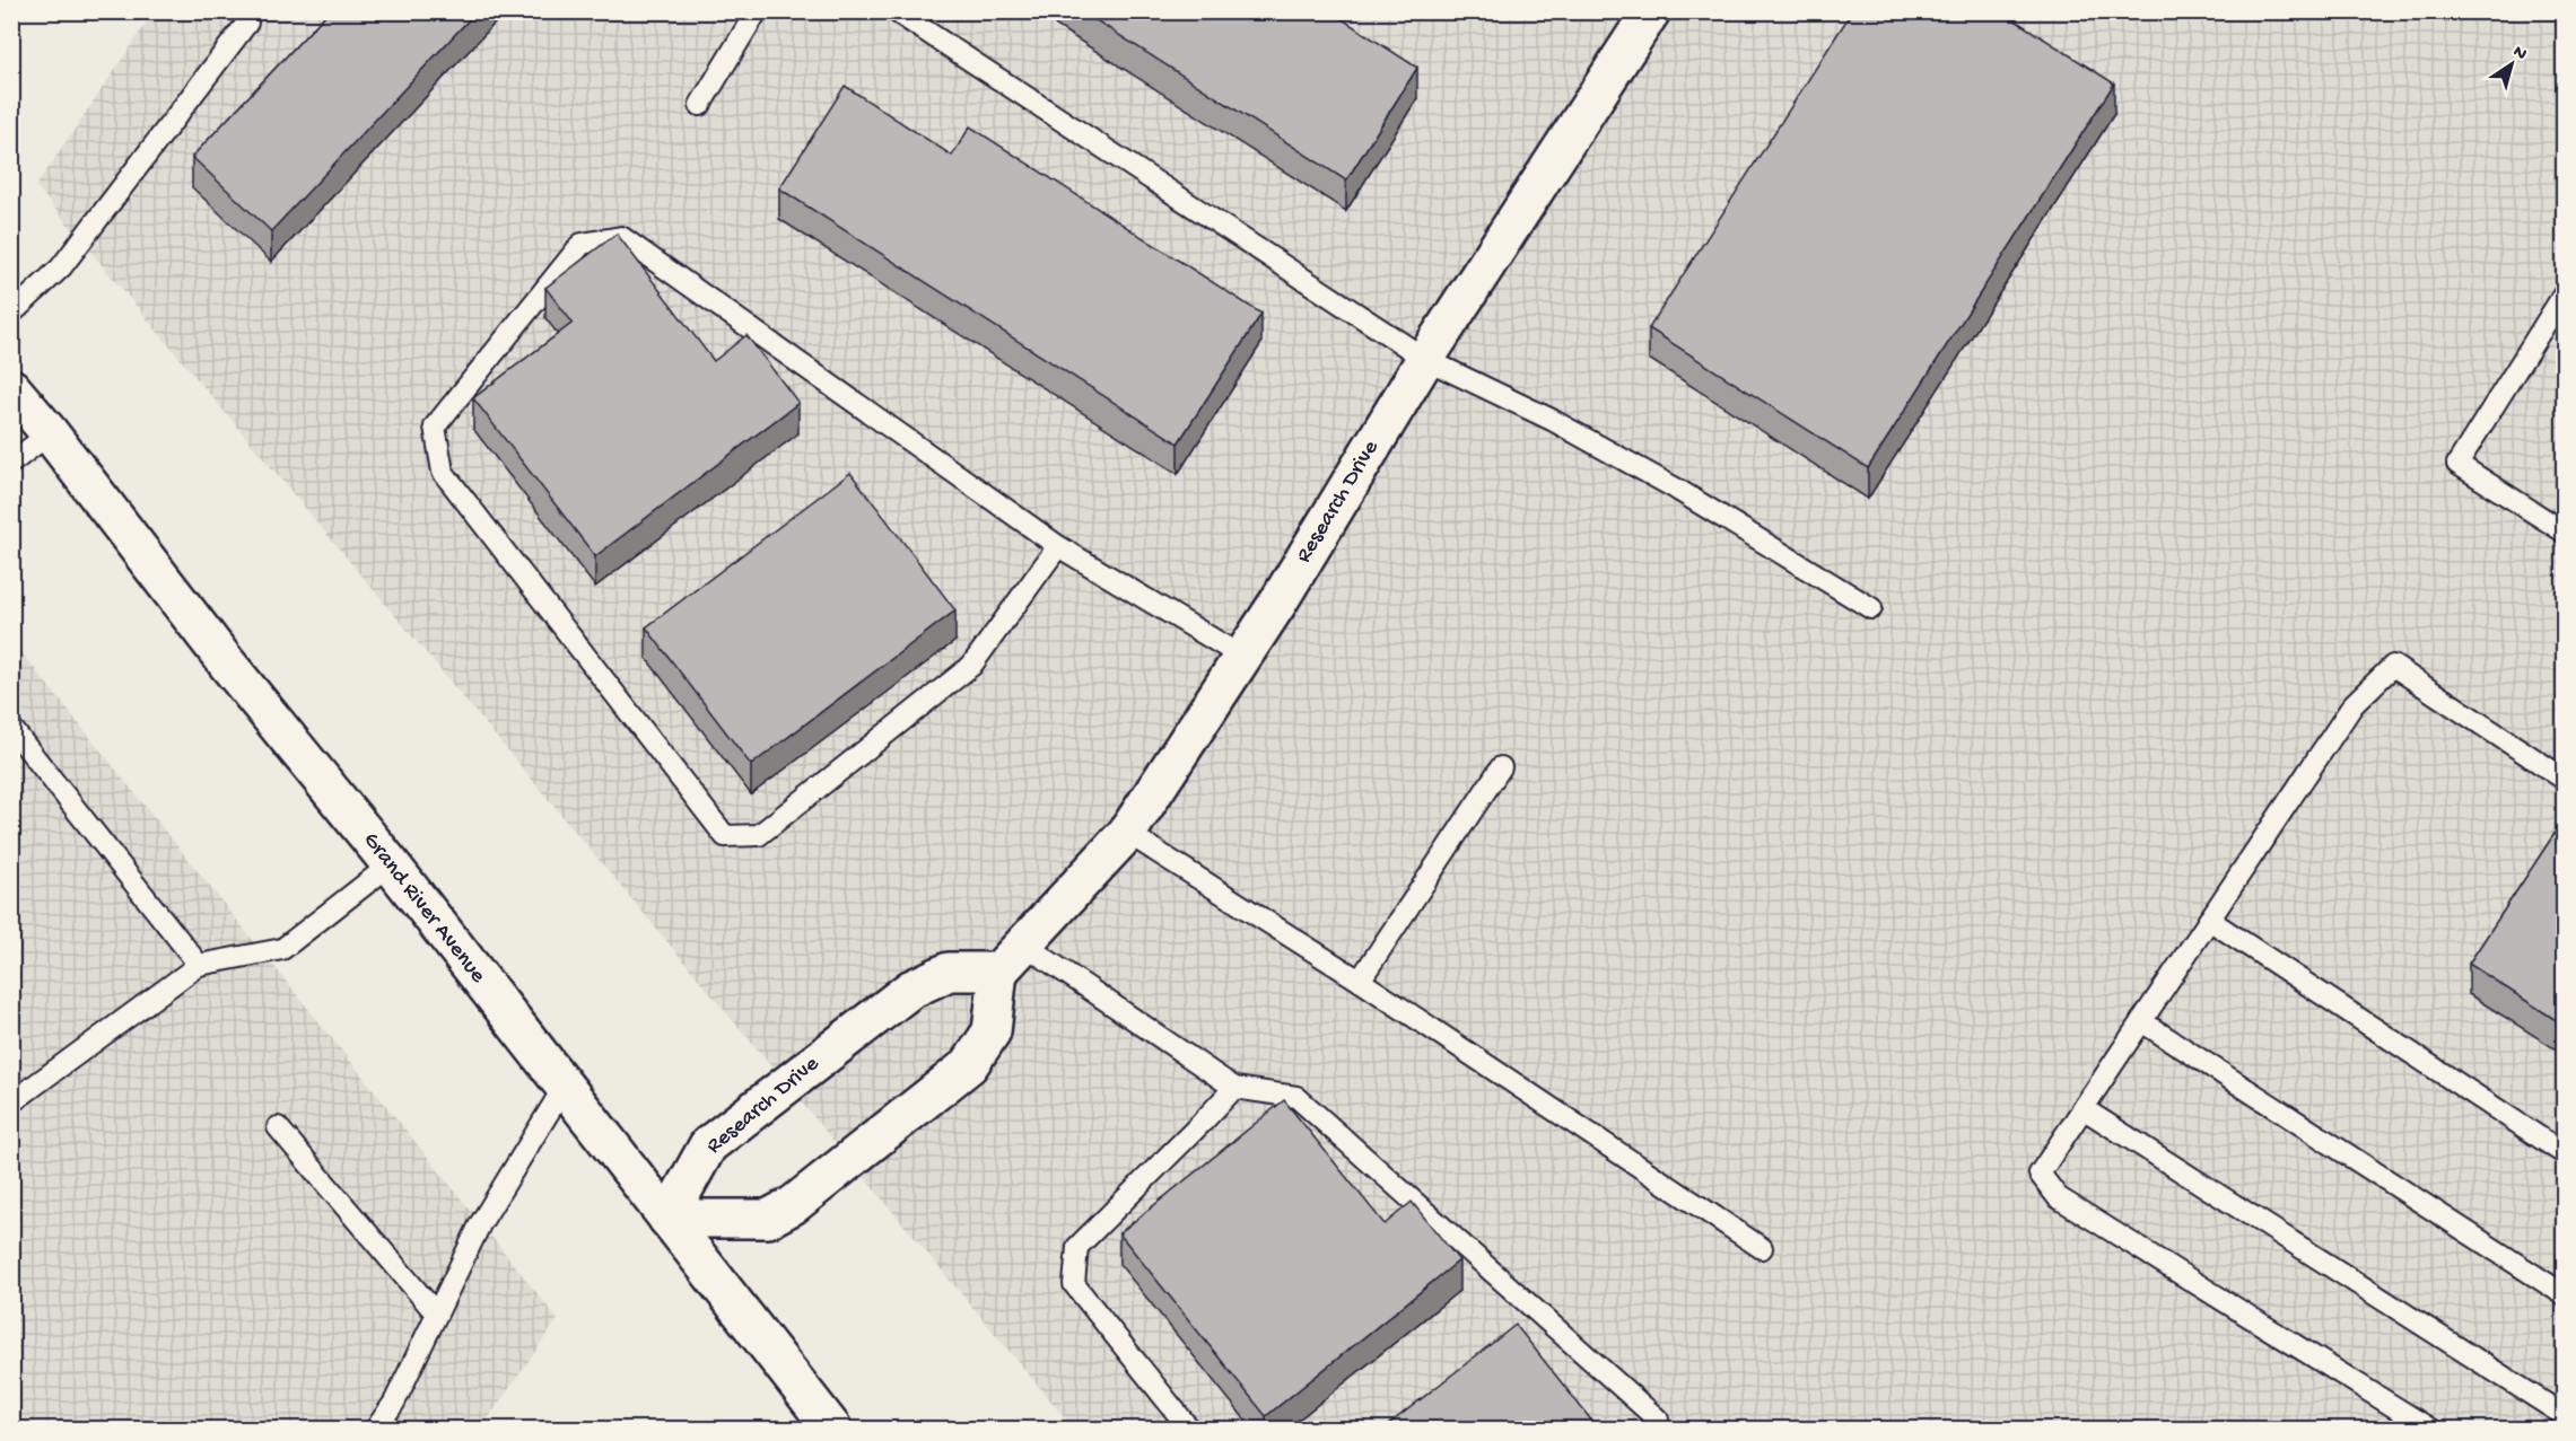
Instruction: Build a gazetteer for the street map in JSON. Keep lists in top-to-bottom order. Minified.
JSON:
{"streets":{"street":["Research Drive","Grand River Avenue"]},"crossings":[["Research Drive","Grand River Avenue"]],"north":"top right"}
